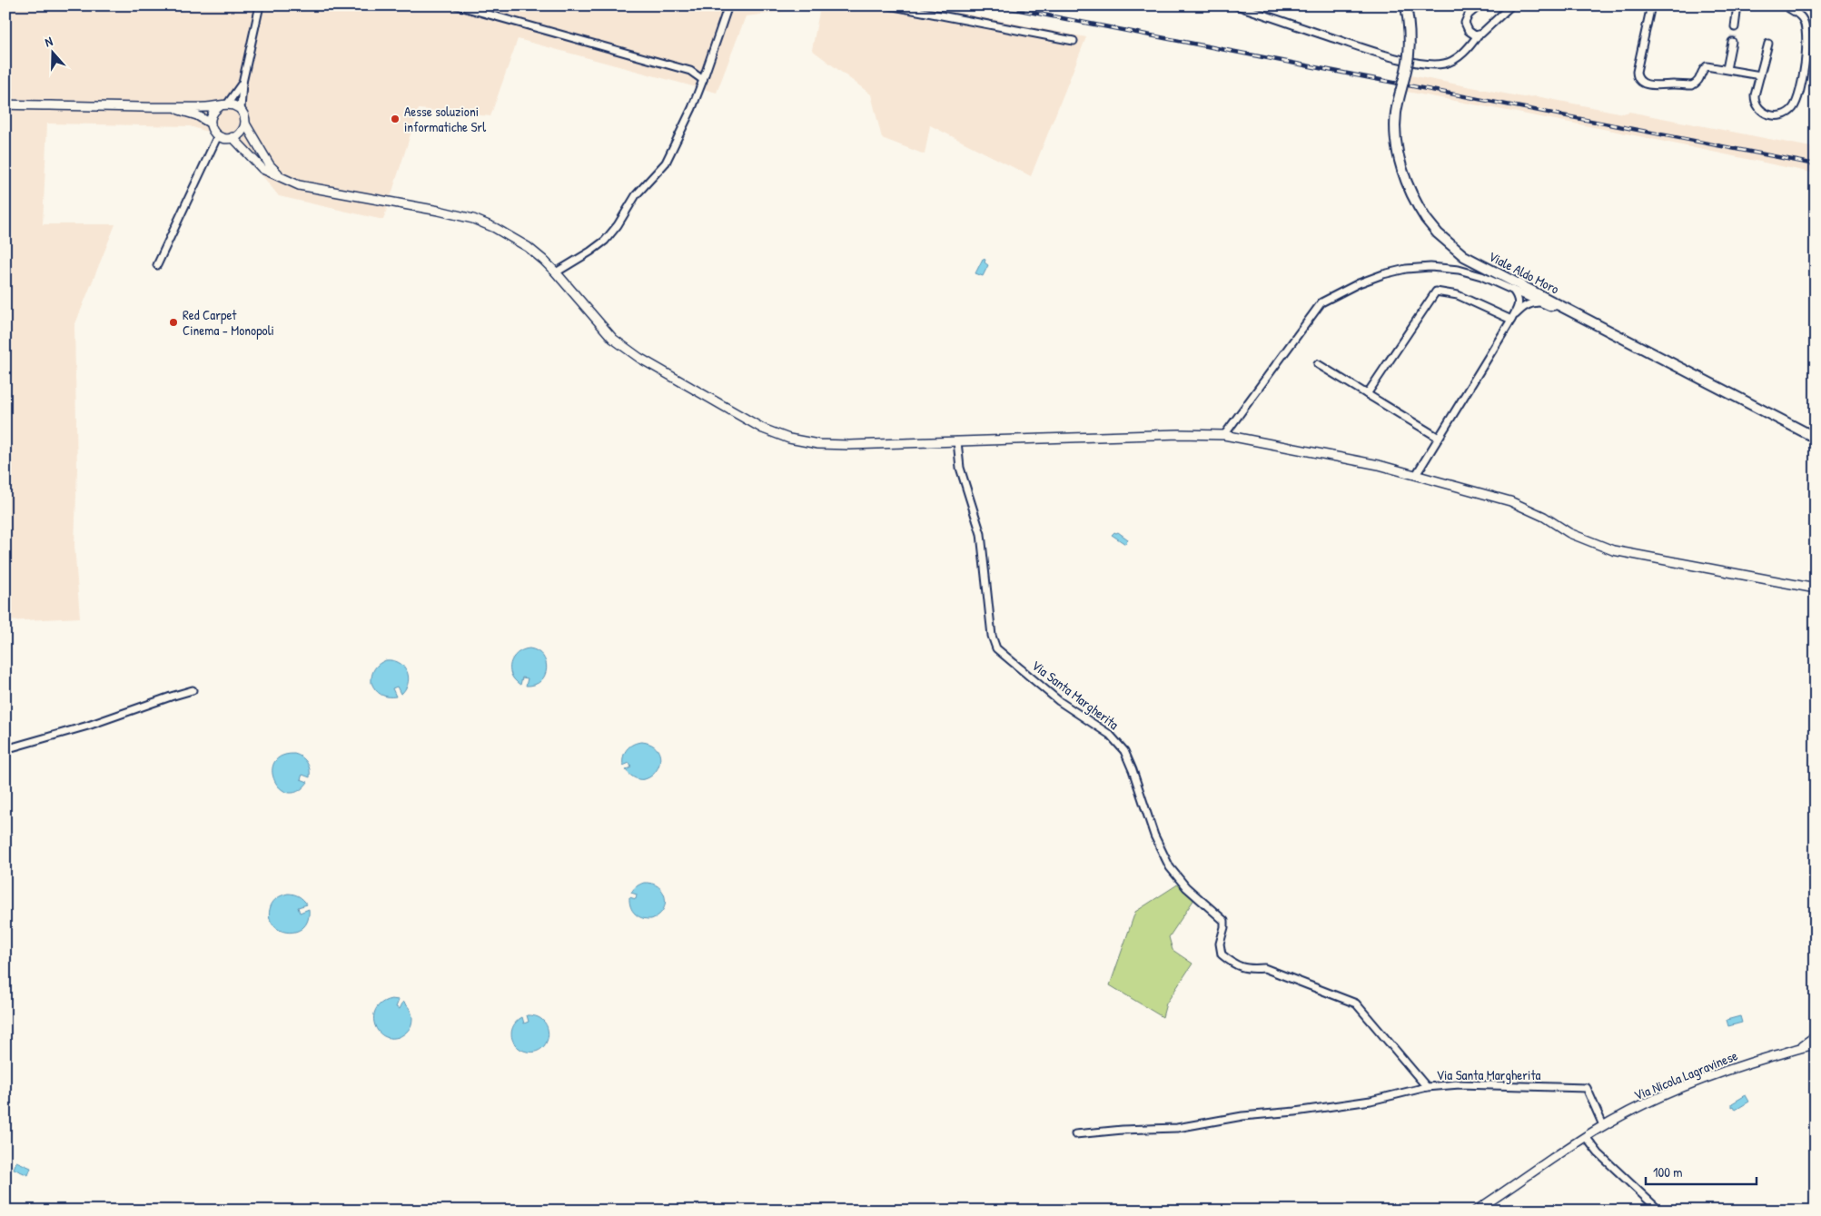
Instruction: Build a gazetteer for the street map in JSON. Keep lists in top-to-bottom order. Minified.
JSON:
{"streets":{"main road":["Viale Aldo Moro"],"street":["Via Santa Margherita","Via Nicola Lagravinese"]},"crossings":[["Via Santa Margherita","Via Nicola Lagravinese"]],"places":["Aesse soluzioni informatiche Srl","Red Carpet Cinema - Monopoli"],"scale_bar":"100 m","north":"top"}
